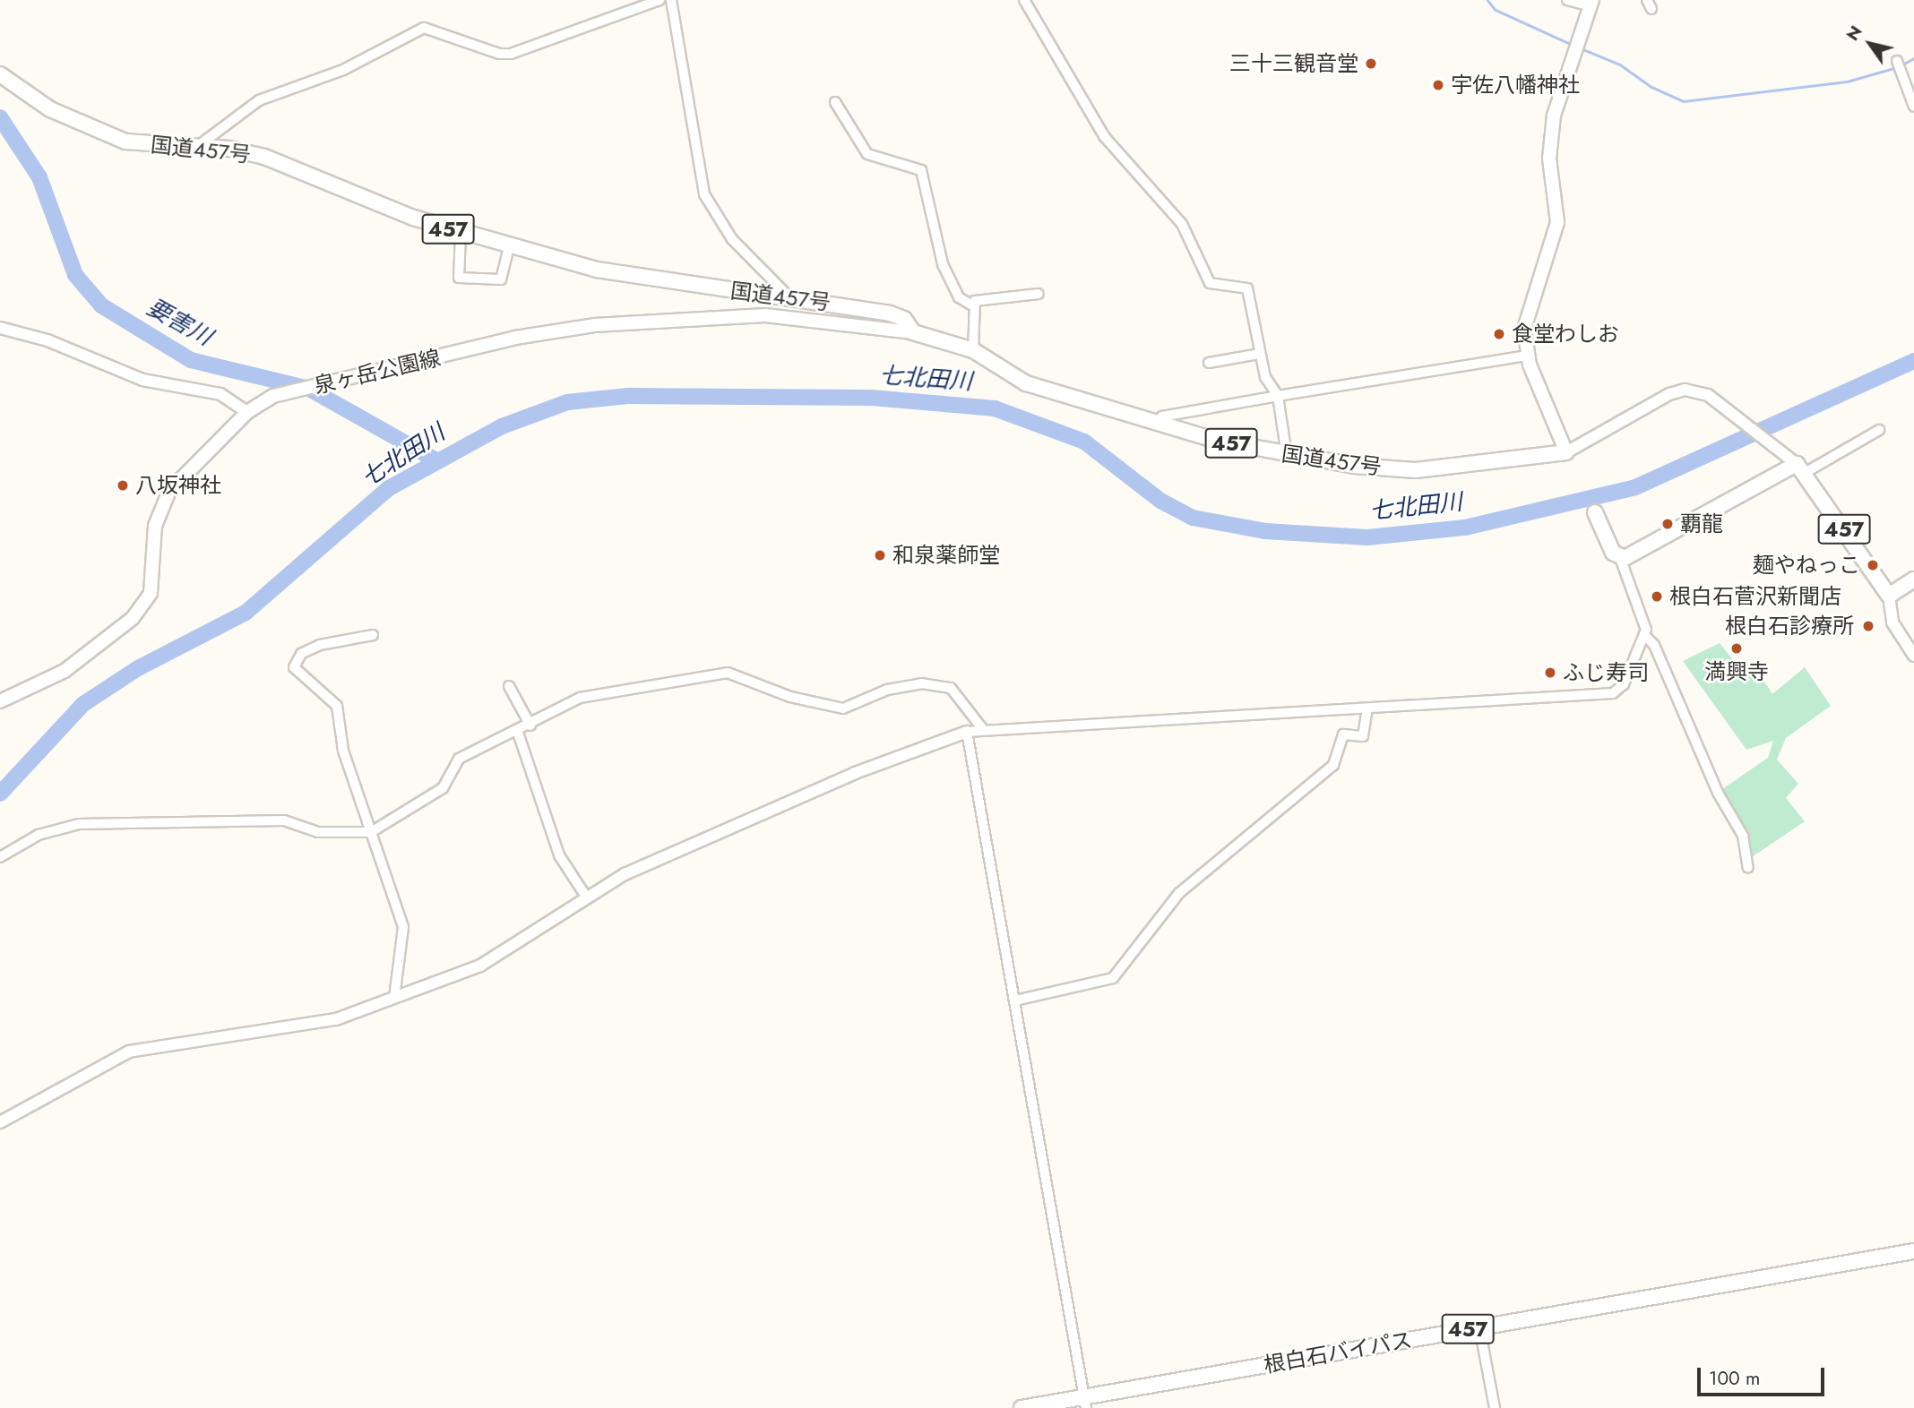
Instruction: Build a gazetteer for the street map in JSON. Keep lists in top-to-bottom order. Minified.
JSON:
{"streets":{"highway":["国道457号","457","根白石バイパス"],"main road":["泉ヶ岳公園線"]},"crossings":[["国道457号","泉ヶ岳公園線"]],"water":["要害川","七北田川"],"places":["三十三観音堂","宇佐八幡神社","食堂わしお","八坂神社","覇龍","和泉薬師堂","麺やねっこ","根白石菅沢新聞店","根白石診療所","満興寺","ふじ寿司"],"scale_bar":"100 m","north":"top left"}
